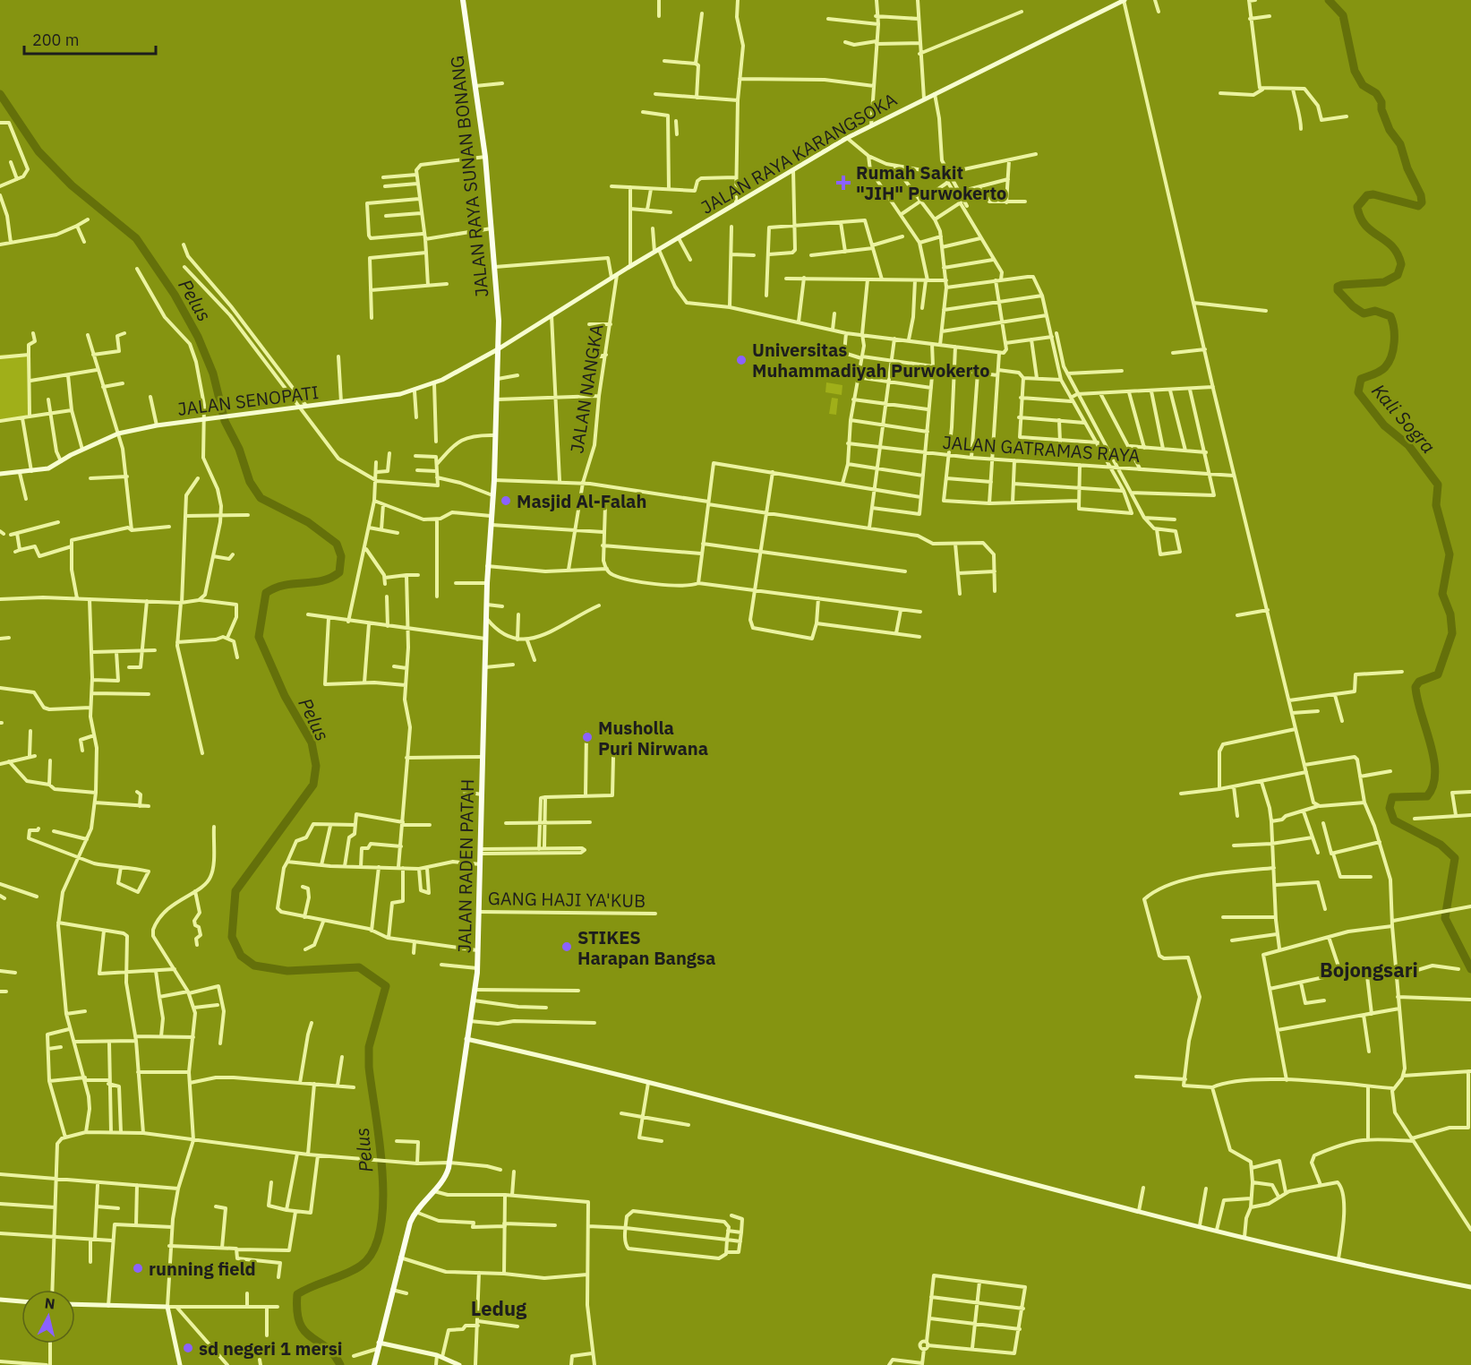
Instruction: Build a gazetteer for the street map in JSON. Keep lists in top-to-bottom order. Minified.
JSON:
{"streets":{"main road":["JALAN RAYA SUNAN BONANG","JALAN RADEN PATAH"],"street":["JALAN RAYA KARANGSOKA","JALAN NANGKA","JALAN SENOPATI","JALAN GATRAMAS RAYA","GANG HAJI YA'KUB"]},"crossings":[["JALAN RAYA KARANGSOKA","JALAN RAYA SUNAN BONANG"],["JALAN RAYA KARANGSOKA","JALAN NANGKA"],["JALAN RAYA KARANGSOKA","JALAN SENOPATI"],["JALAN RAYA KARANGSOKA","JALAN RADEN PATAH"],["JALAN RAYA SUNAN BONANG","JALAN SENOPATI"],["JALAN RAYA SUNAN BONANG","JALAN RADEN PATAH"],["JALAN SENOPATI","JALAN RADEN PATAH"],["JALAN RADEN PATAH","GANG HAJI YA'KUB"]],"districts":["Bojongsari","Ledug"],"water":["Pelus","Kali Sogra"],"places":{"health":["Rumah Sakit \"JIH\" Purwokerto"],"other":["Universitas Muhammadiyah Purwokerto","Masjid Al-Falah","Musholla Puri Nirwana","STIKES Harapan Bangsa","running field","sd negeri 1 mersi"]},"scale_bar":"200 m","north":"top"}
